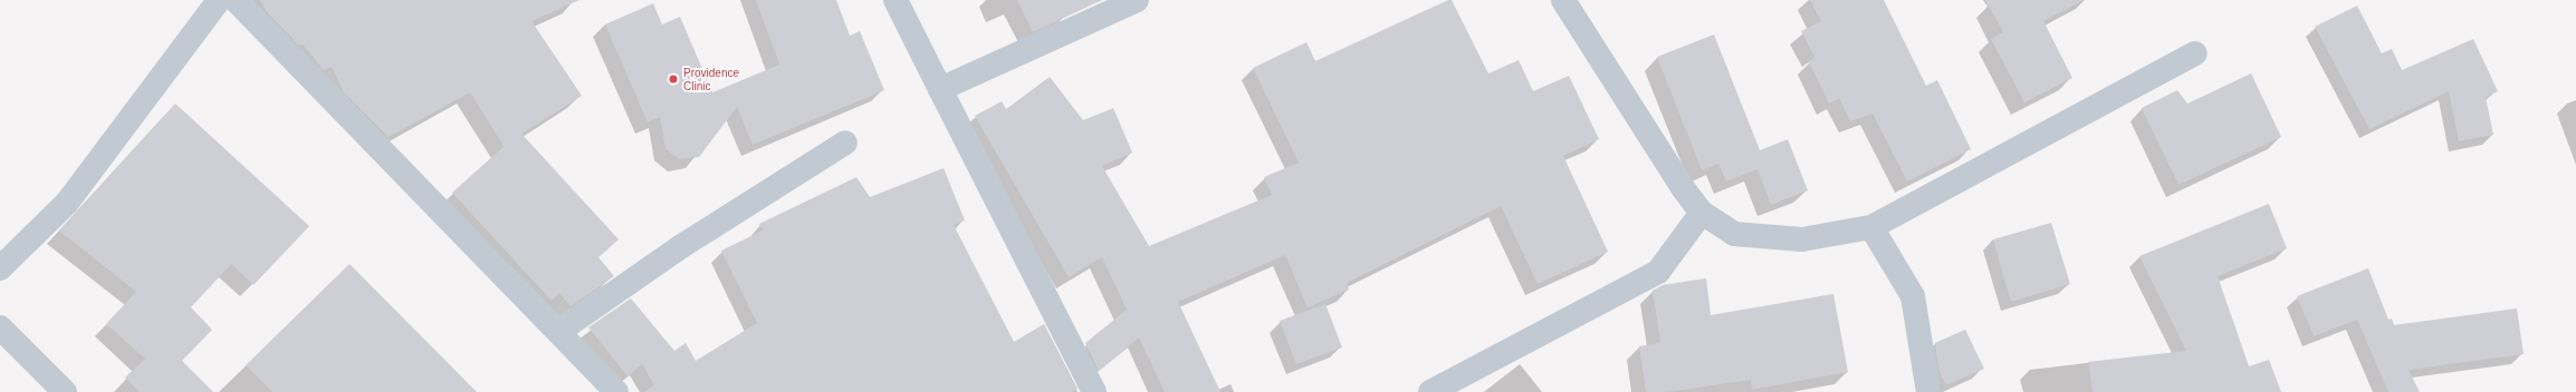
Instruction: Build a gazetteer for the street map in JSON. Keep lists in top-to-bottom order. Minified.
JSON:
{"places":["Providence Clinic"]}
